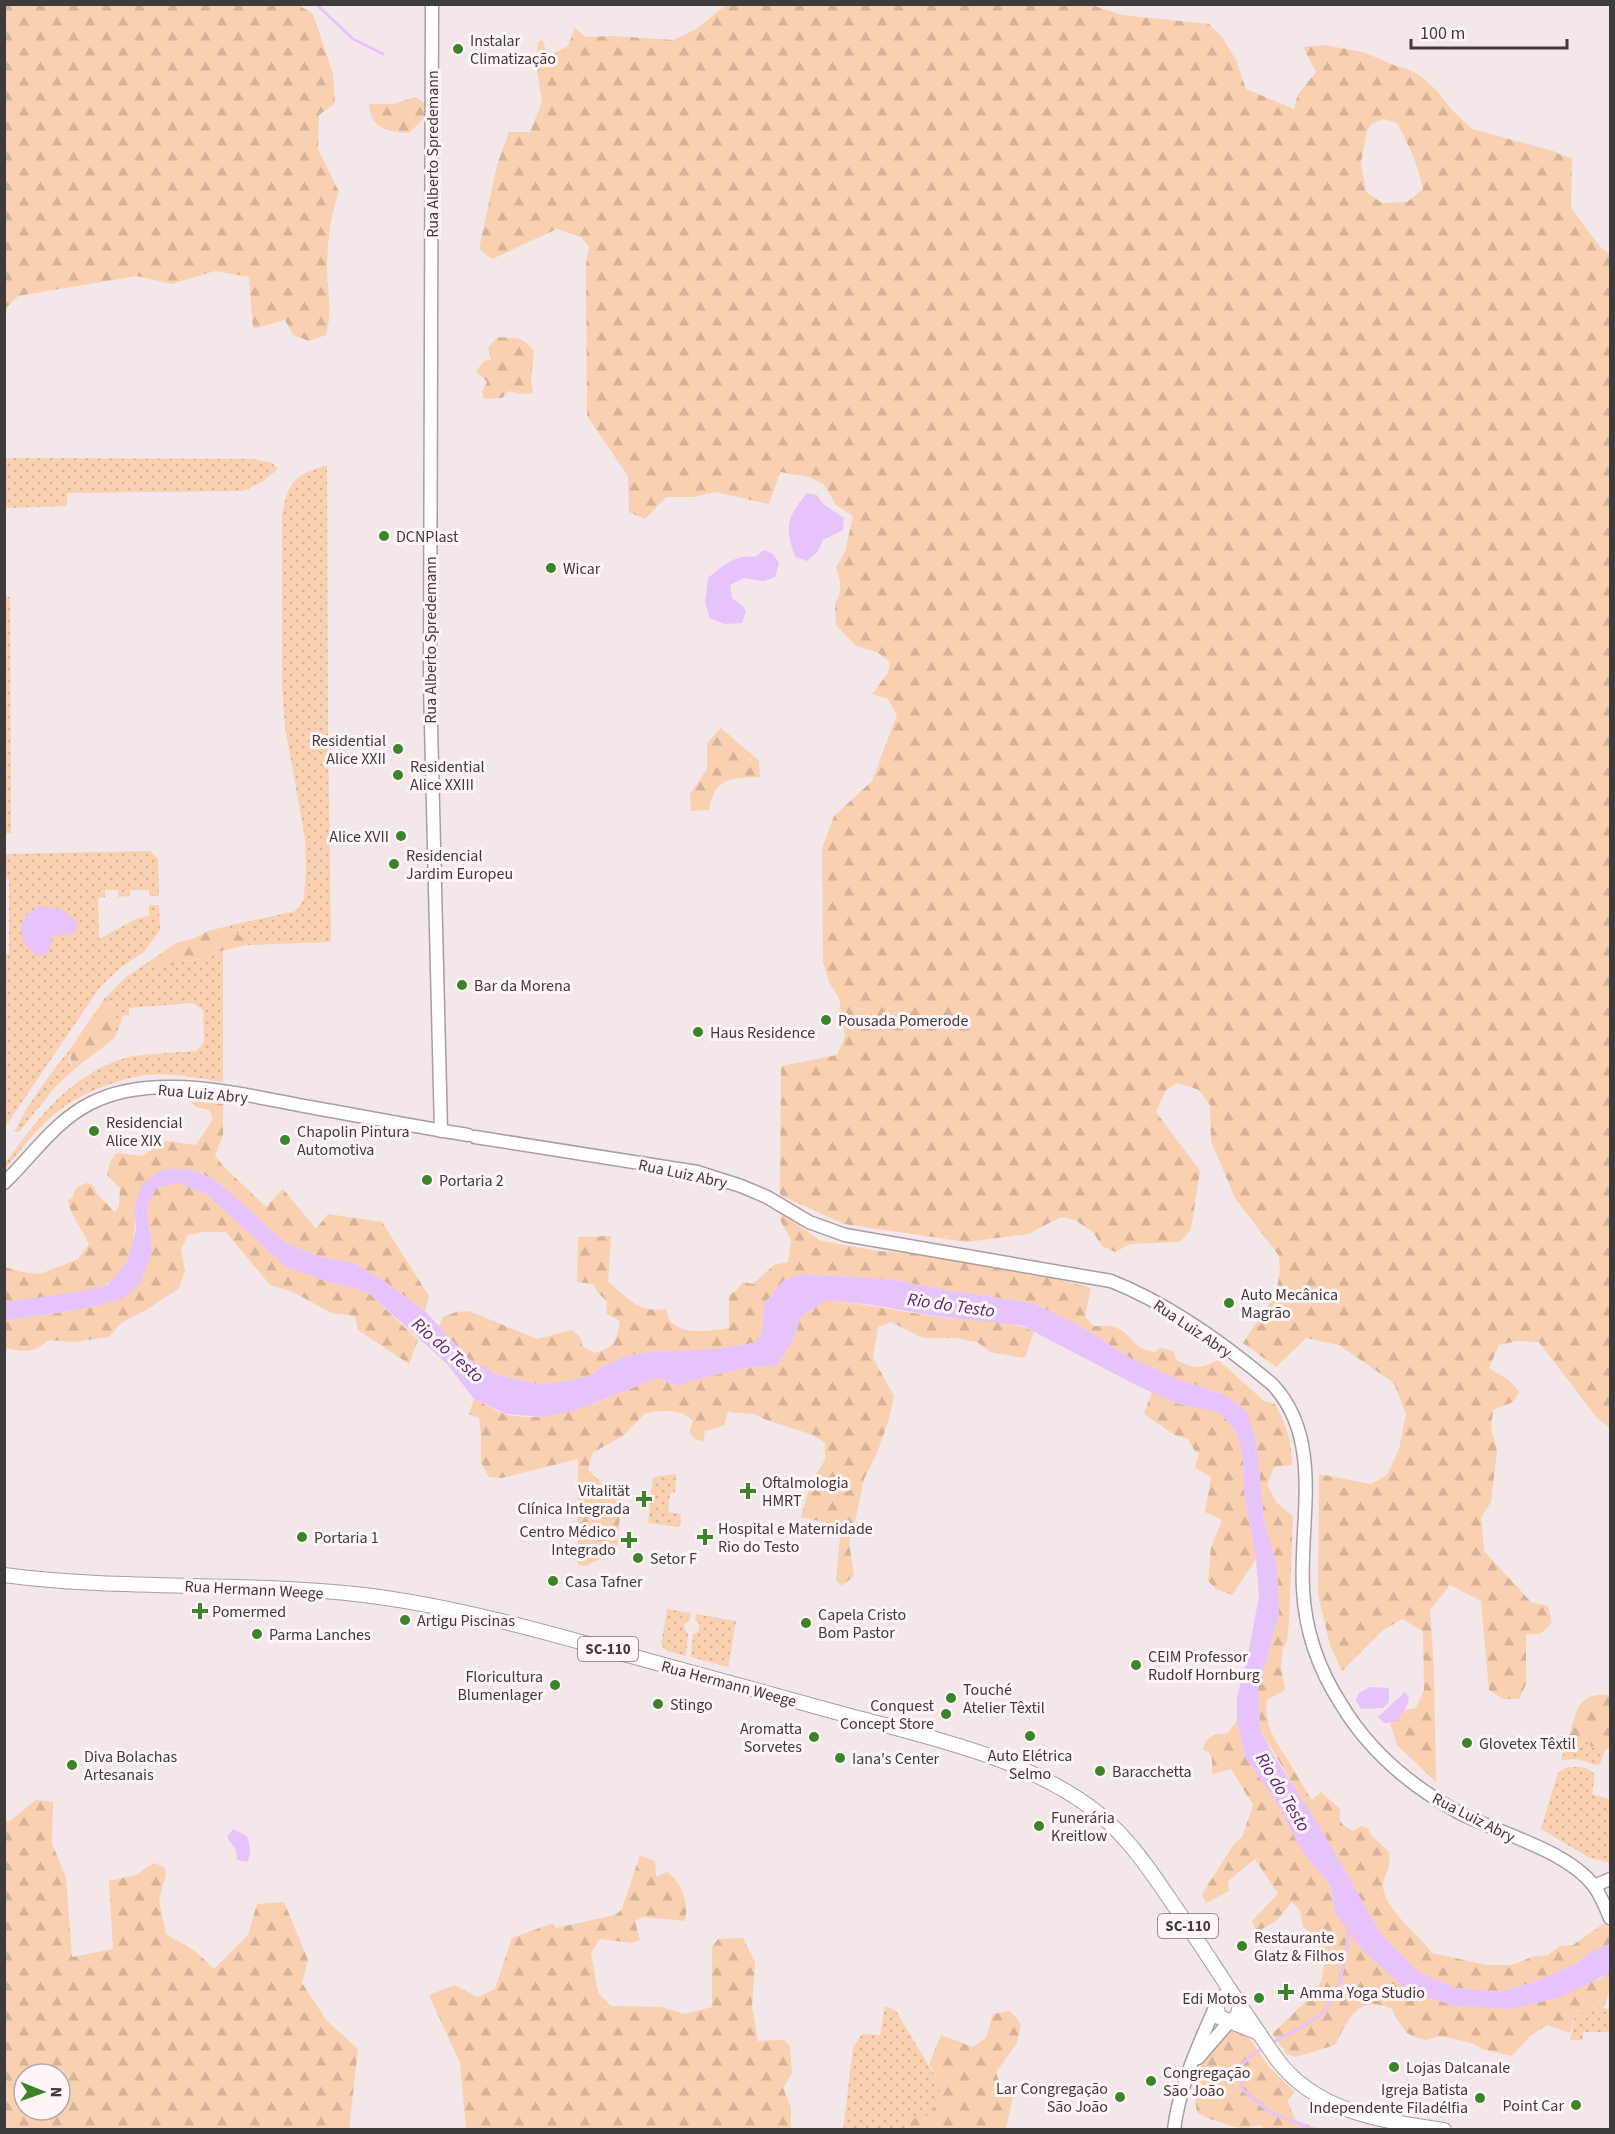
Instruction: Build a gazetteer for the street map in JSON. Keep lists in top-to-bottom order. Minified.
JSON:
{"streets":{"main road":["Rua Hermann Weege","SC-110"],"street":["Rua Alberto Spredemann","Rua Luiz Abry"]},"crossings":[["Rua Alberto Spredemann","Rua Luiz Abry"],["Rua Hermann Weege","SC-110"]],"water":["Rio do Testo"],"places":{"other":["Instalar Climatização","DCNPlast","Wicar","Residential Alice XXII","Residential Alice XXIII","Alice XVII","Residencial Jardim Europeu","Bar da Morena","Pousada Pomerode","Haus Residence","Residencial Alice XIX","Chapolin Pintura Automotiva","Portaria 2","Auto Mecânica Magrão","Portaria 1","Setor F","Casa Tafner","Artigu Piscinas","Capela Cristo Bom Pastor","Parma Lanches","CEIM Professor Rudolf Hornburg","Floricultura Blumenlager","Touché Atelier Têxtil","Stingo","Conquest Concept Store","Auto Elétrica Selmo","Aromatta Sorvetes","Glovetex Têxtil","Iana's Center","Diva Bolachas Artesanais","Baracchetta","Funerária Kreitlow","Restaurante Glatz & Filhos","Edi Motos","Lojas Dalcanale","Congregação São João","Lar Congregação São João","Igreja Batista Independente Filadélfia","Point Car"],"health":["Oftalmologia HMRT","Vitalität Clínica Integrada","Hospital e Maternidade Rio do Testo","Centro Médico Integrado","Pomermed","Amma Yoga Studio"]},"scale_bar":"100 m","north":"right"}
